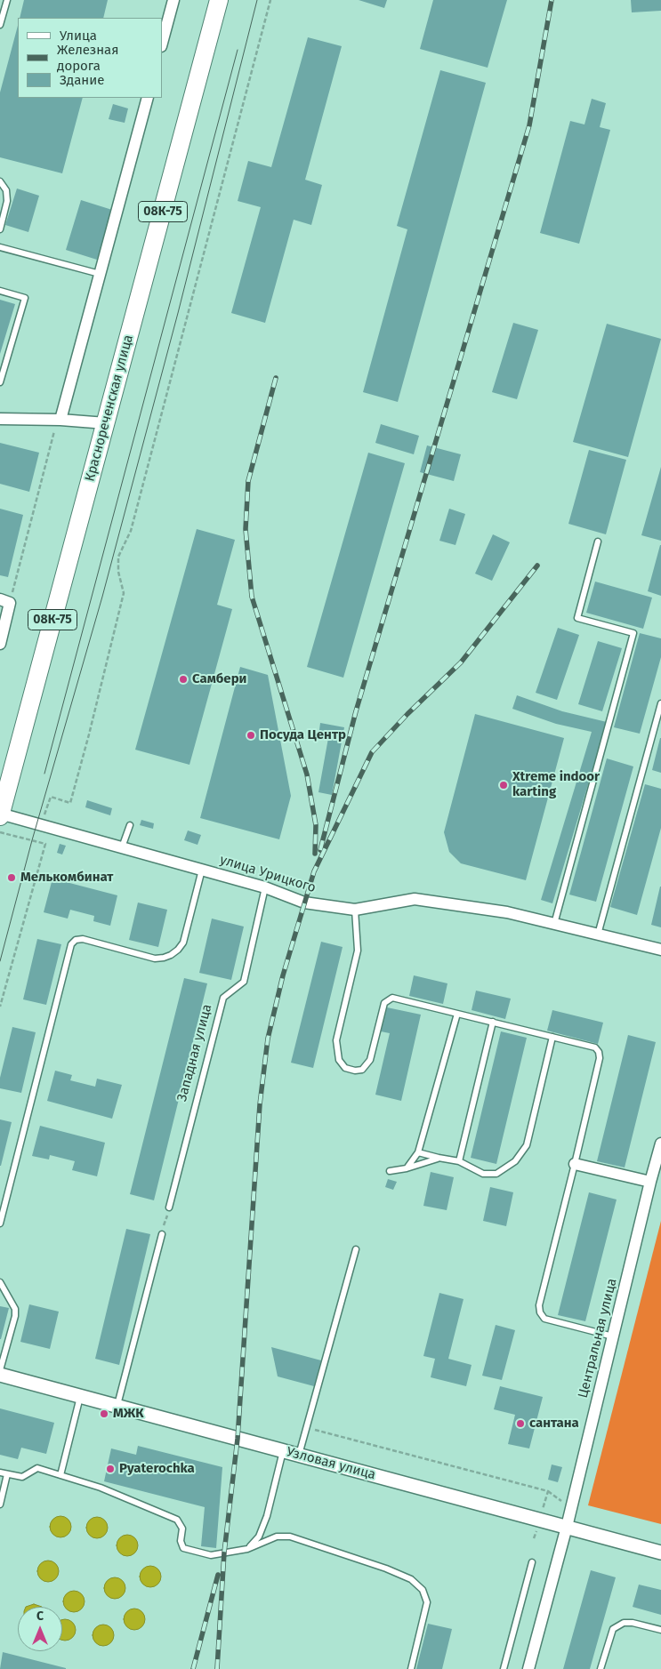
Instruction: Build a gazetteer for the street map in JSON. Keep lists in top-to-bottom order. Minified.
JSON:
{"streets":{"main road":["08К-75","Краснореченская улица"],"street":["улица Урицкого","Центральная улица","Узловая улица"],"lane":["Западная улица"]},"crossings":[["Краснореченская улица","улица Урицкого"],["улица Урицкого","Западная улица"],["Центральная улица","Узловая улица"]],"places":["Самбери","Посуда Центр","Xtreme indoor karting","Мелькомбинат","МЖК","сантана","Pyaterochka"],"legend":["Улица","Железная дорога","Здание"],"north":"top"}
